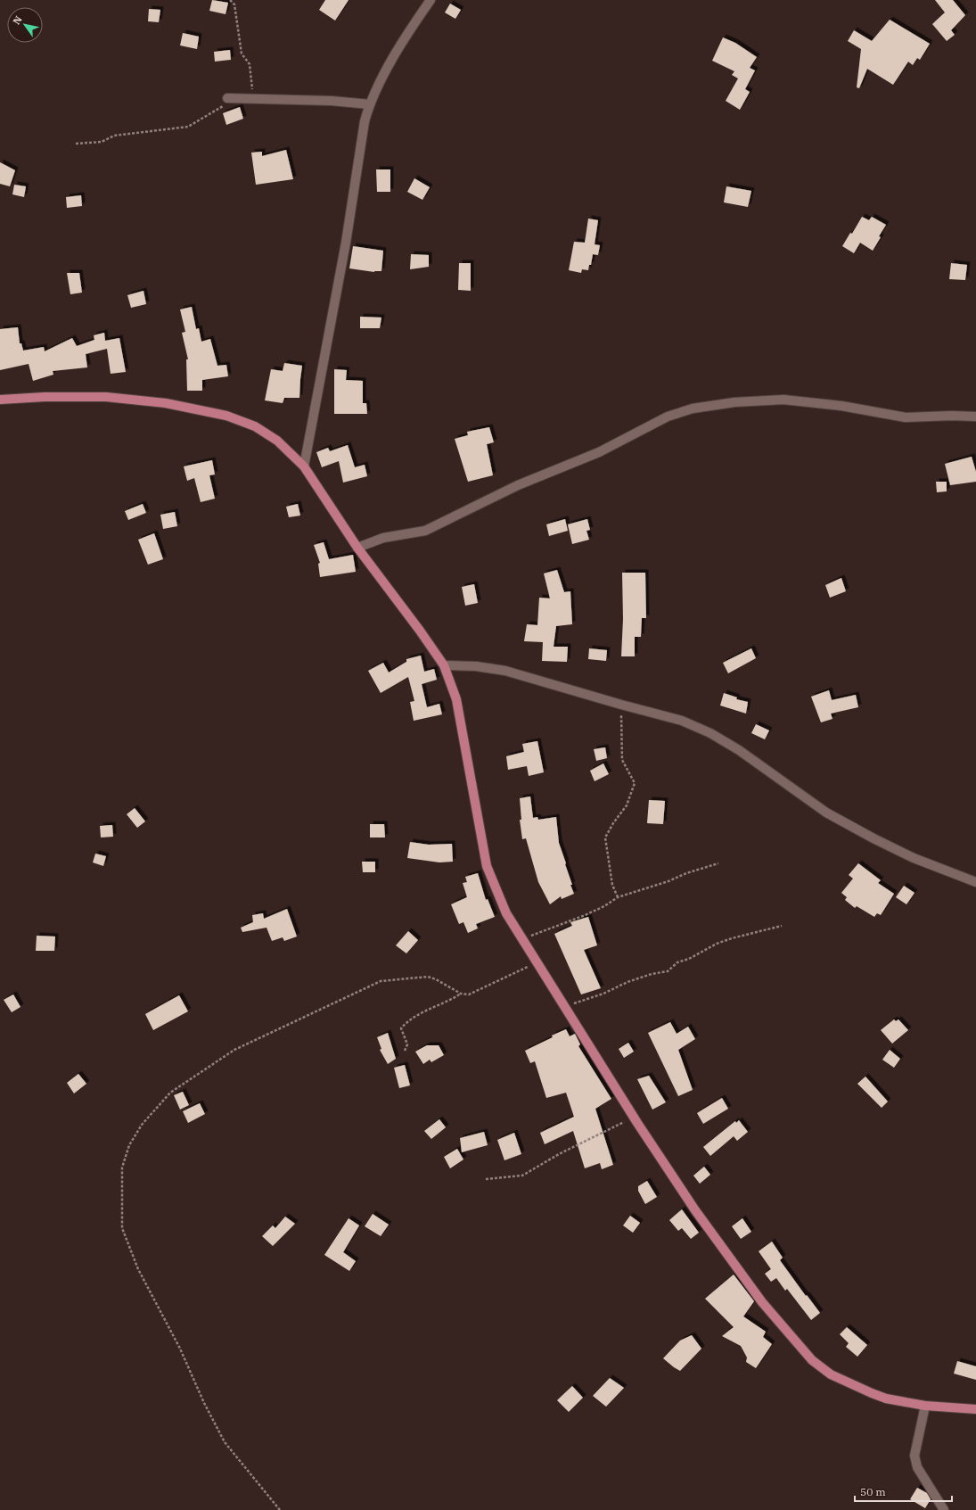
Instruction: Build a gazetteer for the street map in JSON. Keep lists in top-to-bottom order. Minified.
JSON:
{"scale_bar":"50 m","north":"top left"}
